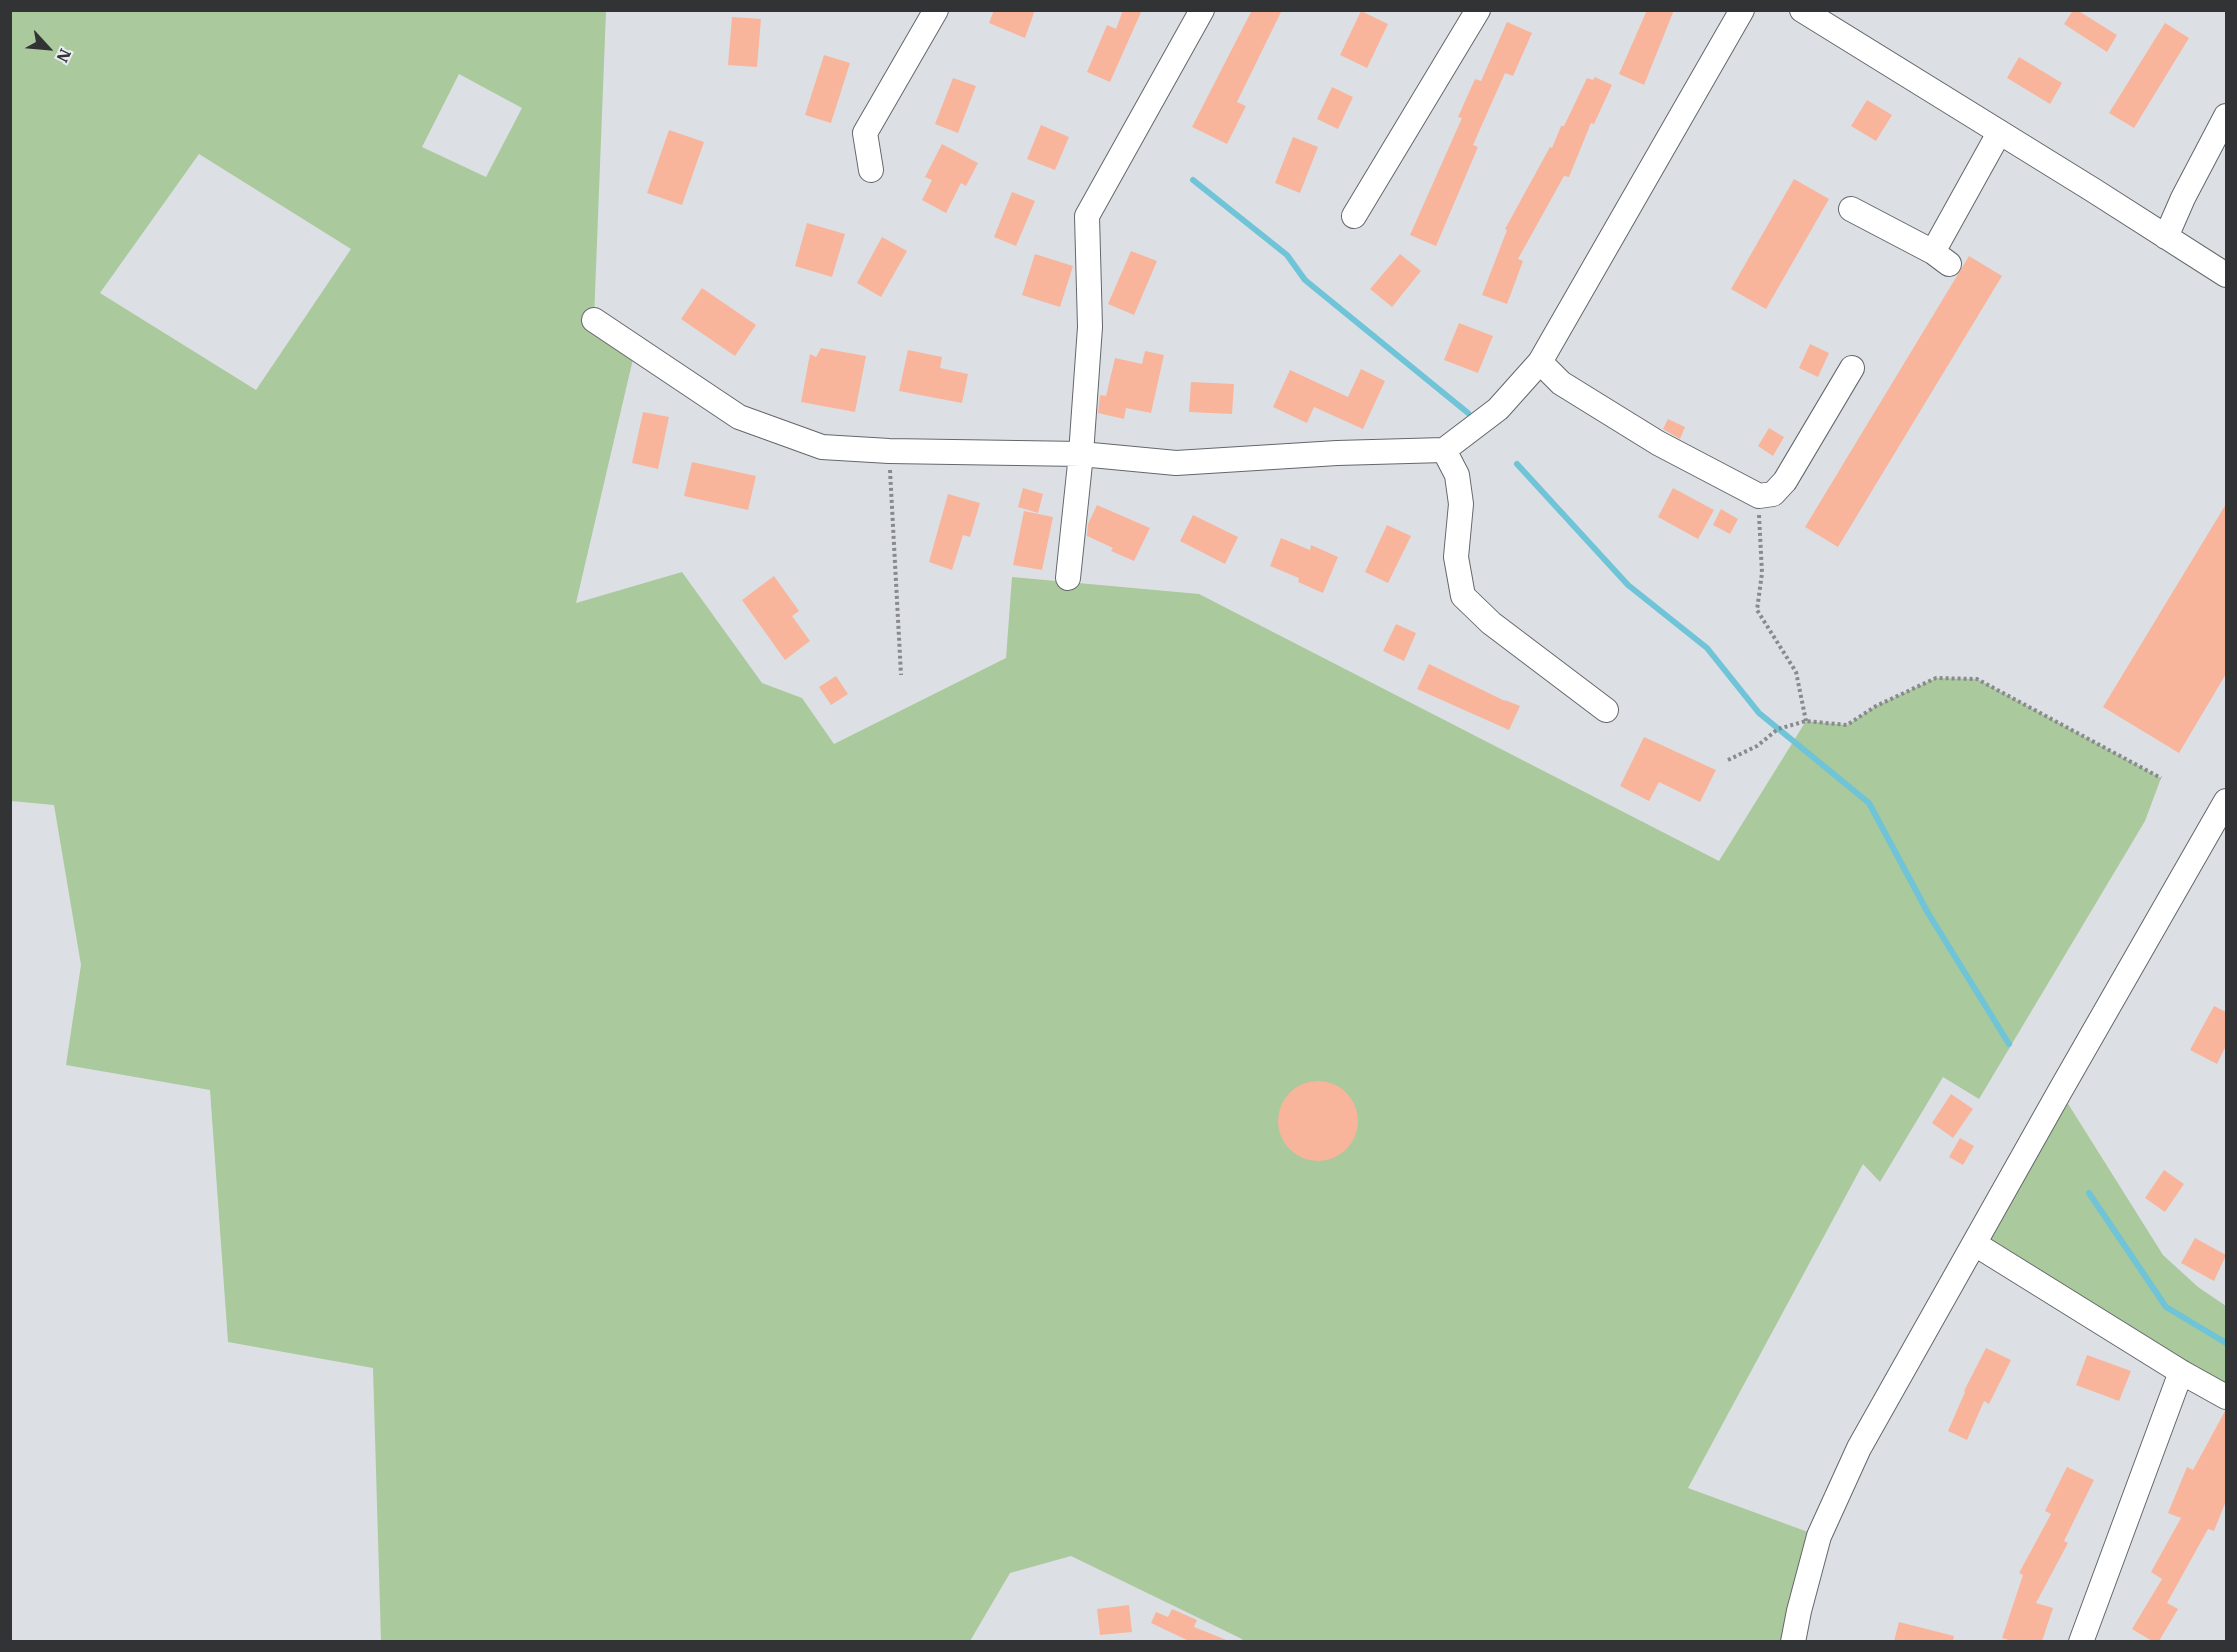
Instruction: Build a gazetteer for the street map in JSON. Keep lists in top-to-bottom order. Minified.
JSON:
{"north":"bottom right"}
